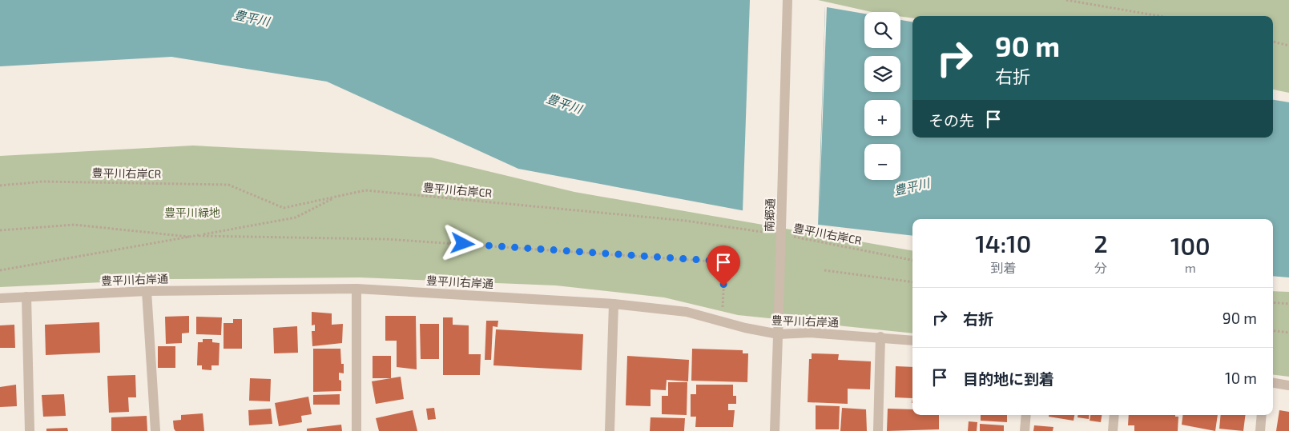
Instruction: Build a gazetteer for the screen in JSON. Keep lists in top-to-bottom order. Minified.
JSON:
{"streets":{"street":["南郷通","豊平川右岸通"],"path":["豊平川右岸CR"]},"crossings":[["南郷通","豊平川右岸通"]],"water":["豊平川"],"parks":["豊平川緑地"],"page":{"map_buttons":["+","−"],"turn":["90 m","右折"],"then":"その先","eta":["14:10","到着","2","分","100","m"],"list":[{"name":"右折","value":"90 m"},{"name":"目的地に到着","value":"10 m"}]}}
